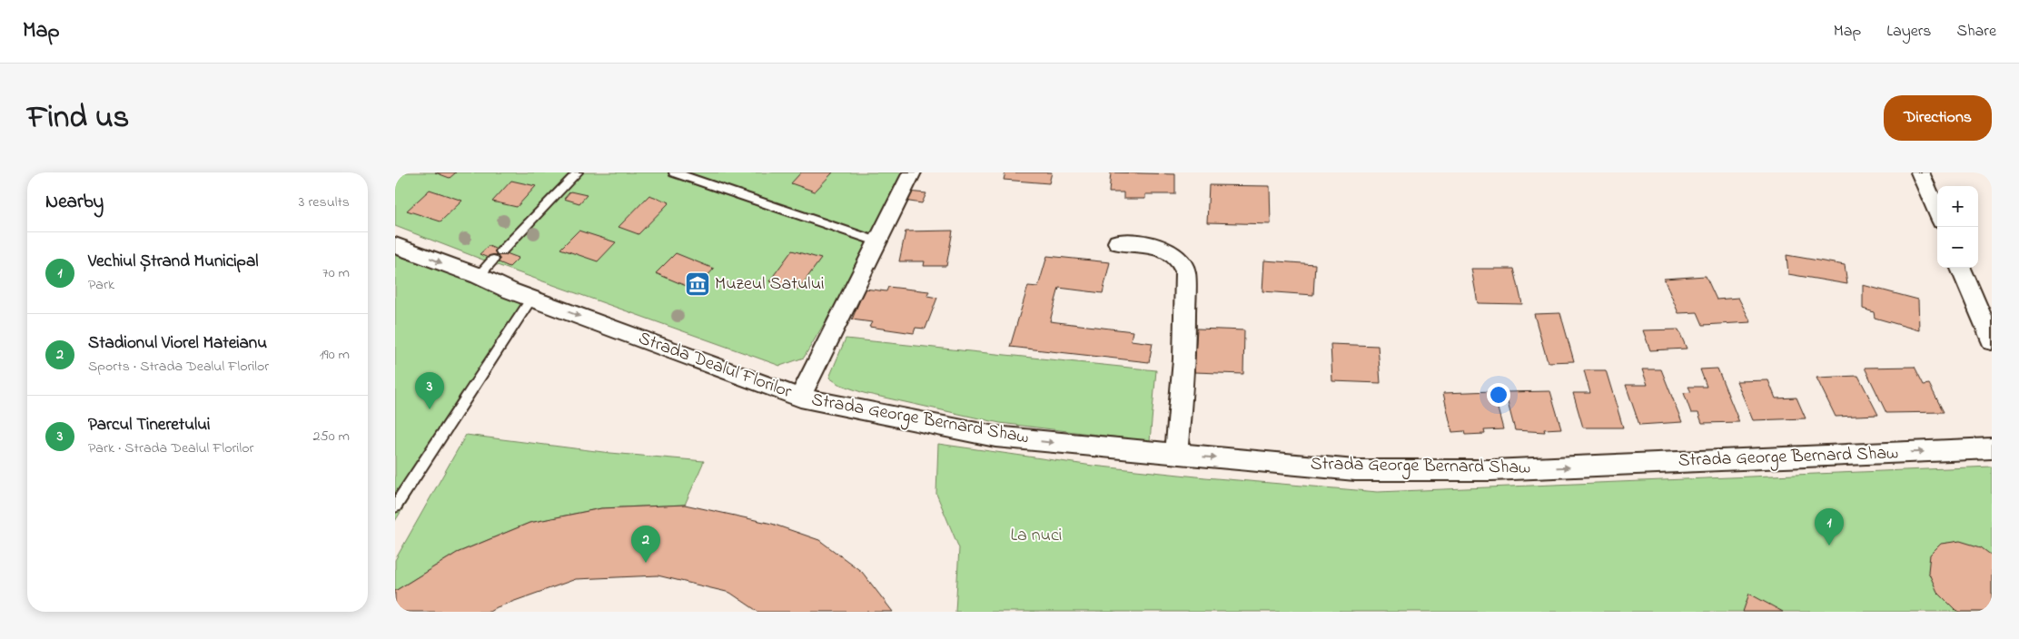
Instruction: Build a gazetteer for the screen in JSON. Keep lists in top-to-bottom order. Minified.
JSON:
{"streets":{"street":["Strada Dealul Florilor","Strada George Bernard Shaw"]},"crossings":[["Strada Dealul Florilor","Strada George Bernard Shaw"]],"one_way":["Strada Dealul Florilor","Strada George Bernard Shaw"],"parks":["La nuci"],"places":{"museum":["Muzeul Satului"]},"page":{"header":"Map","nav":["Map","Layers","Share"],"title":"Find us","buttons":"Directions","heading":["Nearby","3 results"],"map_buttons":["+","−"],"list":[{"mark":"1","name":"Vechiul Ștrand Municipal","note":"Park","value":"70 m"},{"mark":"2","name":"Stadionul Viorel Mateianu","note":"Sports · Strada Dealul Florilor","value":"190 m"},{"mark":"3","name":"Parcul Tineretului","note":"Park · Strada Dealul Florilor","value":"250 m"}],"pins":["3","1","2"]}}
